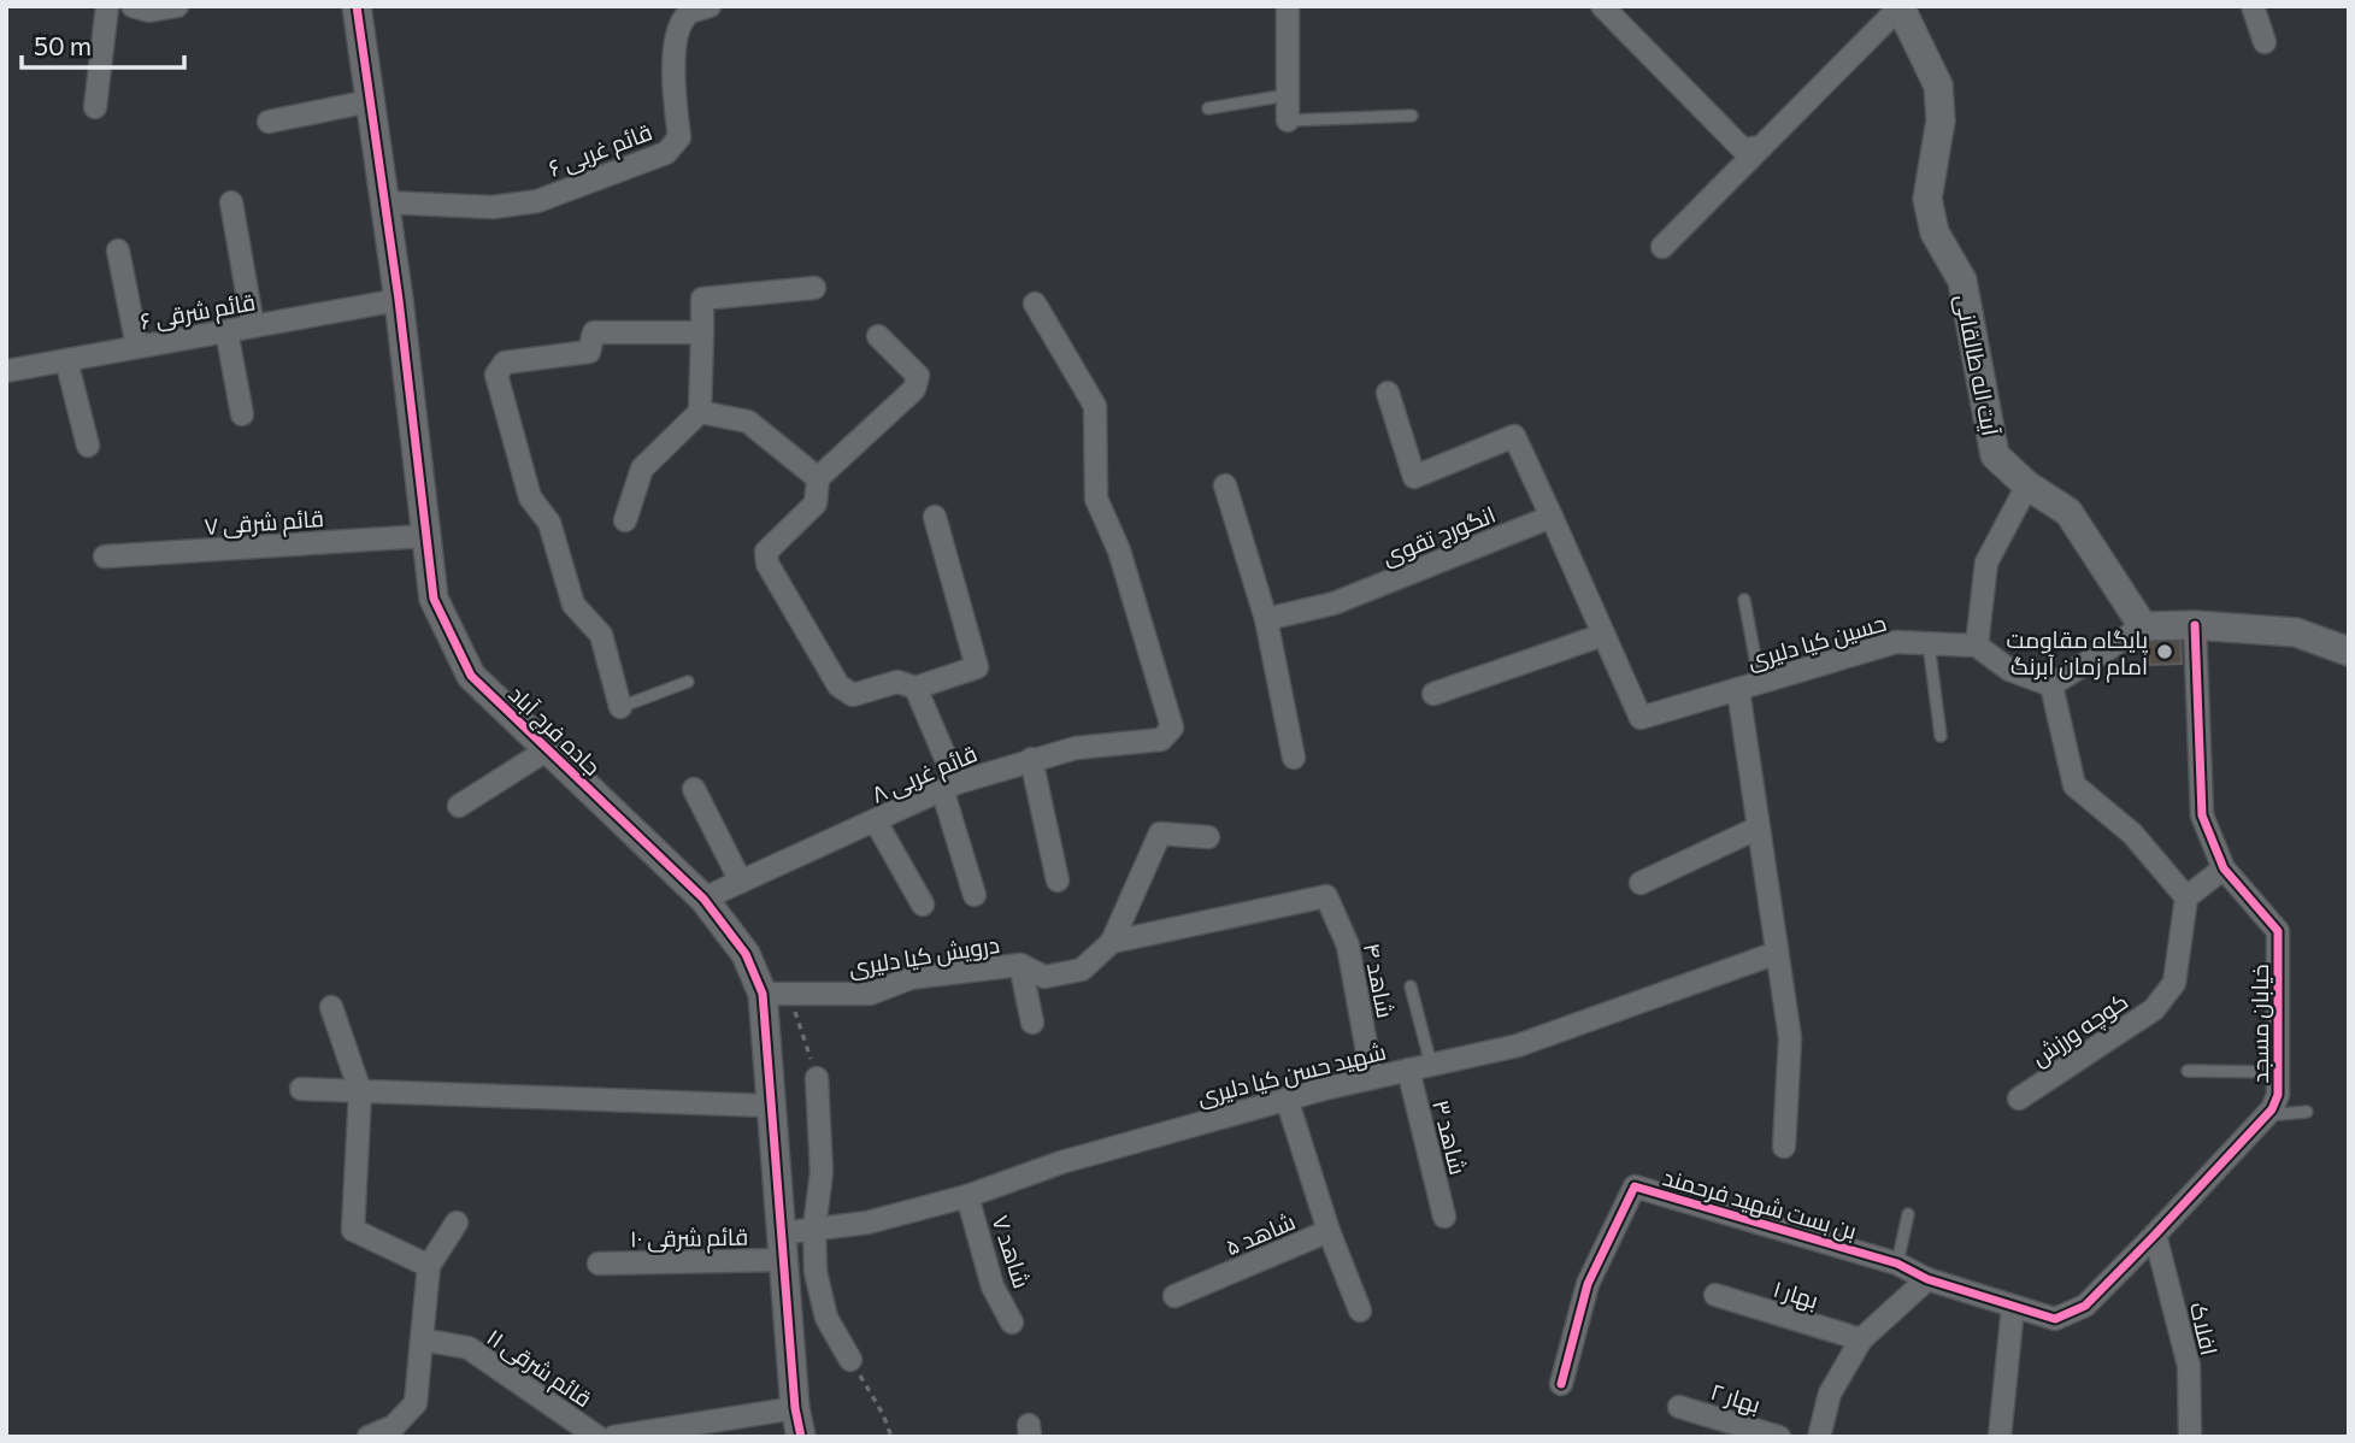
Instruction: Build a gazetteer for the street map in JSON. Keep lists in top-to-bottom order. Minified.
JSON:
{"streets":{"street":["قائم غربی ۶","قائم شرقی ۶","آیت اله طالقانی","قائم شرقی ۷","انگورج تقوی","حسین کیا دلیری","جاده فرج آباد","قائم غربی ۸","درویش کیا دلیری","شاهد ۴","خیابان مسجد","کوچه ورزش","شهید حسن کیا دلیری","شاهد ۳","بن بست شهید فرحمند","شاهد ۵","قائم شرقی ۱۰","شاهد ۷","بهار ۱","افلاک","قائم شرقی ۱۱","بهار ۲"]},"crossings":[["قائم غربی ۶","جاده فرج آباد"],["قائم شرقی ۶","جاده فرج آباد"],["قائم شرقی ۷","جاده فرج آباد"],["جاده فرج آباد","قائم غربی ۸"],["جاده فرج آباد","درویش کیا دلیری"],["جاده فرج آباد","قائم شرقی ۱۰"],["درویش کیا دلیری","شاهد ۴"],["شاهد ۴","شهید حسن کیا دلیری"],["خیابان مسجد","بن بست شهید فرحمند"],["خیابان مسجد","افلاک"],["شهید حسن کیا دلیری","شاهد ۳"],["شهید حسن کیا دلیری","شاهد ۵"],["شهید حسن کیا دلیری","قائم شرقی ۱۰"],["شهید حسن کیا دلیری","شاهد ۷"]],"places":["پایگاه مقاومت امام زمان آبرنگ"],"scale_bar":"50 m"}
